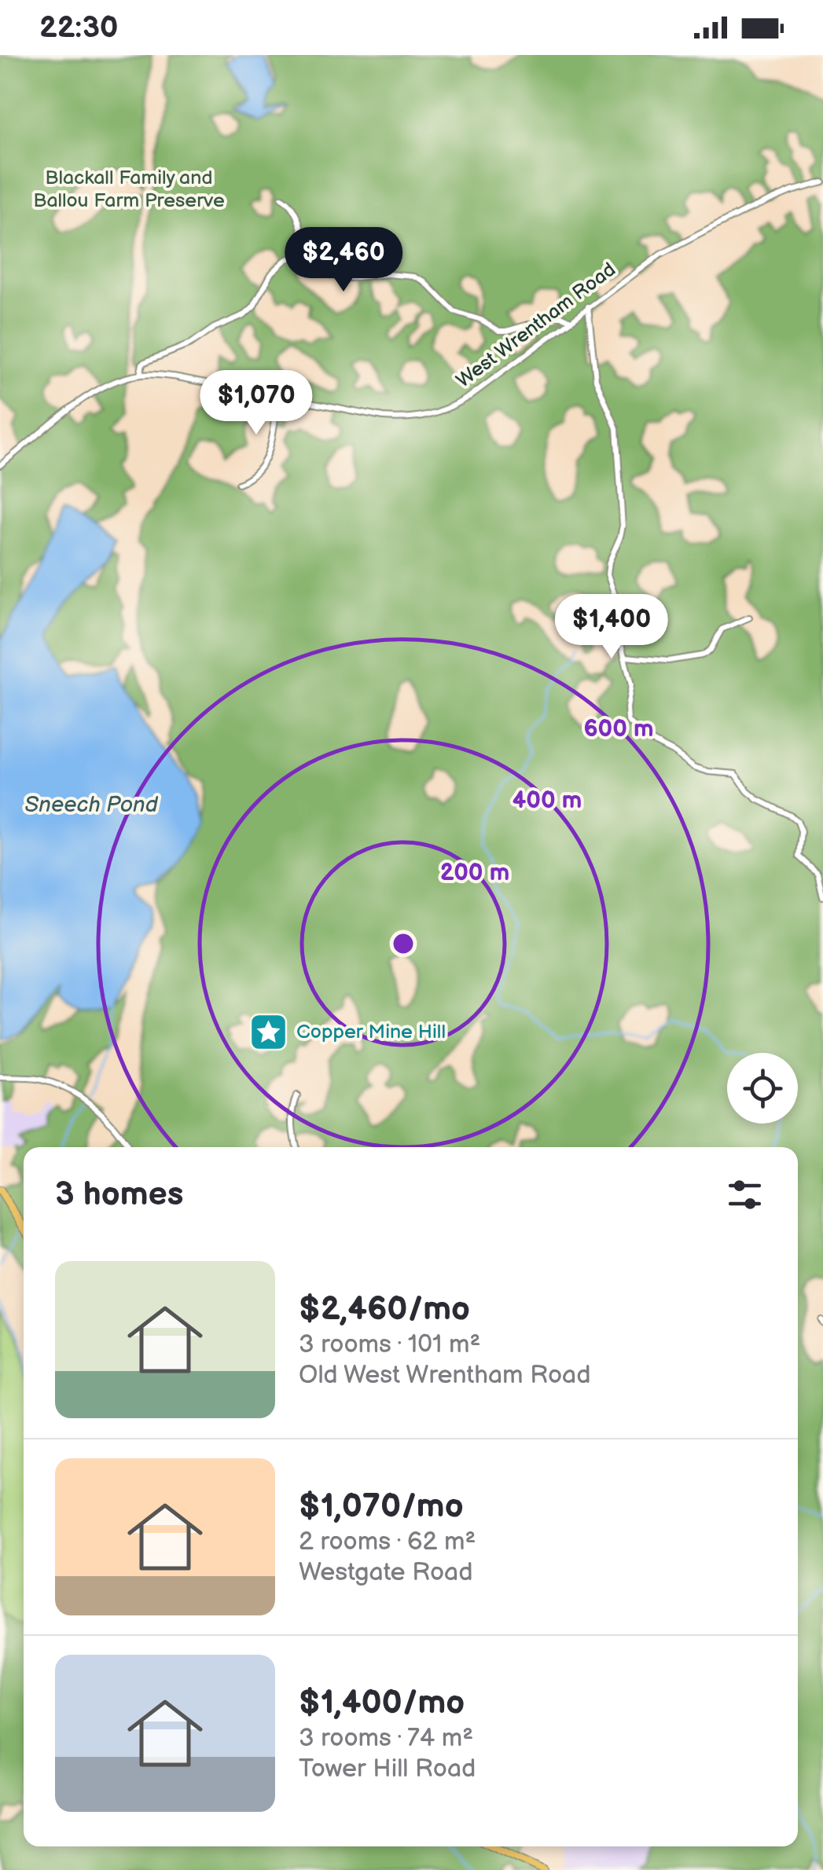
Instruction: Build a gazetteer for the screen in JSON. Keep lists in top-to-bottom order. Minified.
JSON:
{"streets":{"street":["West Wrentham Road"]},"water":["Sneech Pond"],"parks":["Blackall Family and Ballou Farm Preserve"],"places":{"place":["Copper Mine Hill"]},"page":{"status":"22:30","price":["$2,460","$1,070","$1,400"],"heading":"3 homes","list":[{"name":"$2,460/mo","note":"3 rooms · 101 m² · Old West Wrentham Road"},{"name":"$1,070/mo","note":"2 rooms · 62 m² · Westgate Road"},{"name":"$1,400/mo","note":"3 rooms · 74 m² · Tower Hill Road"}]},"rings":["600 m","400 m","200 m"]}
